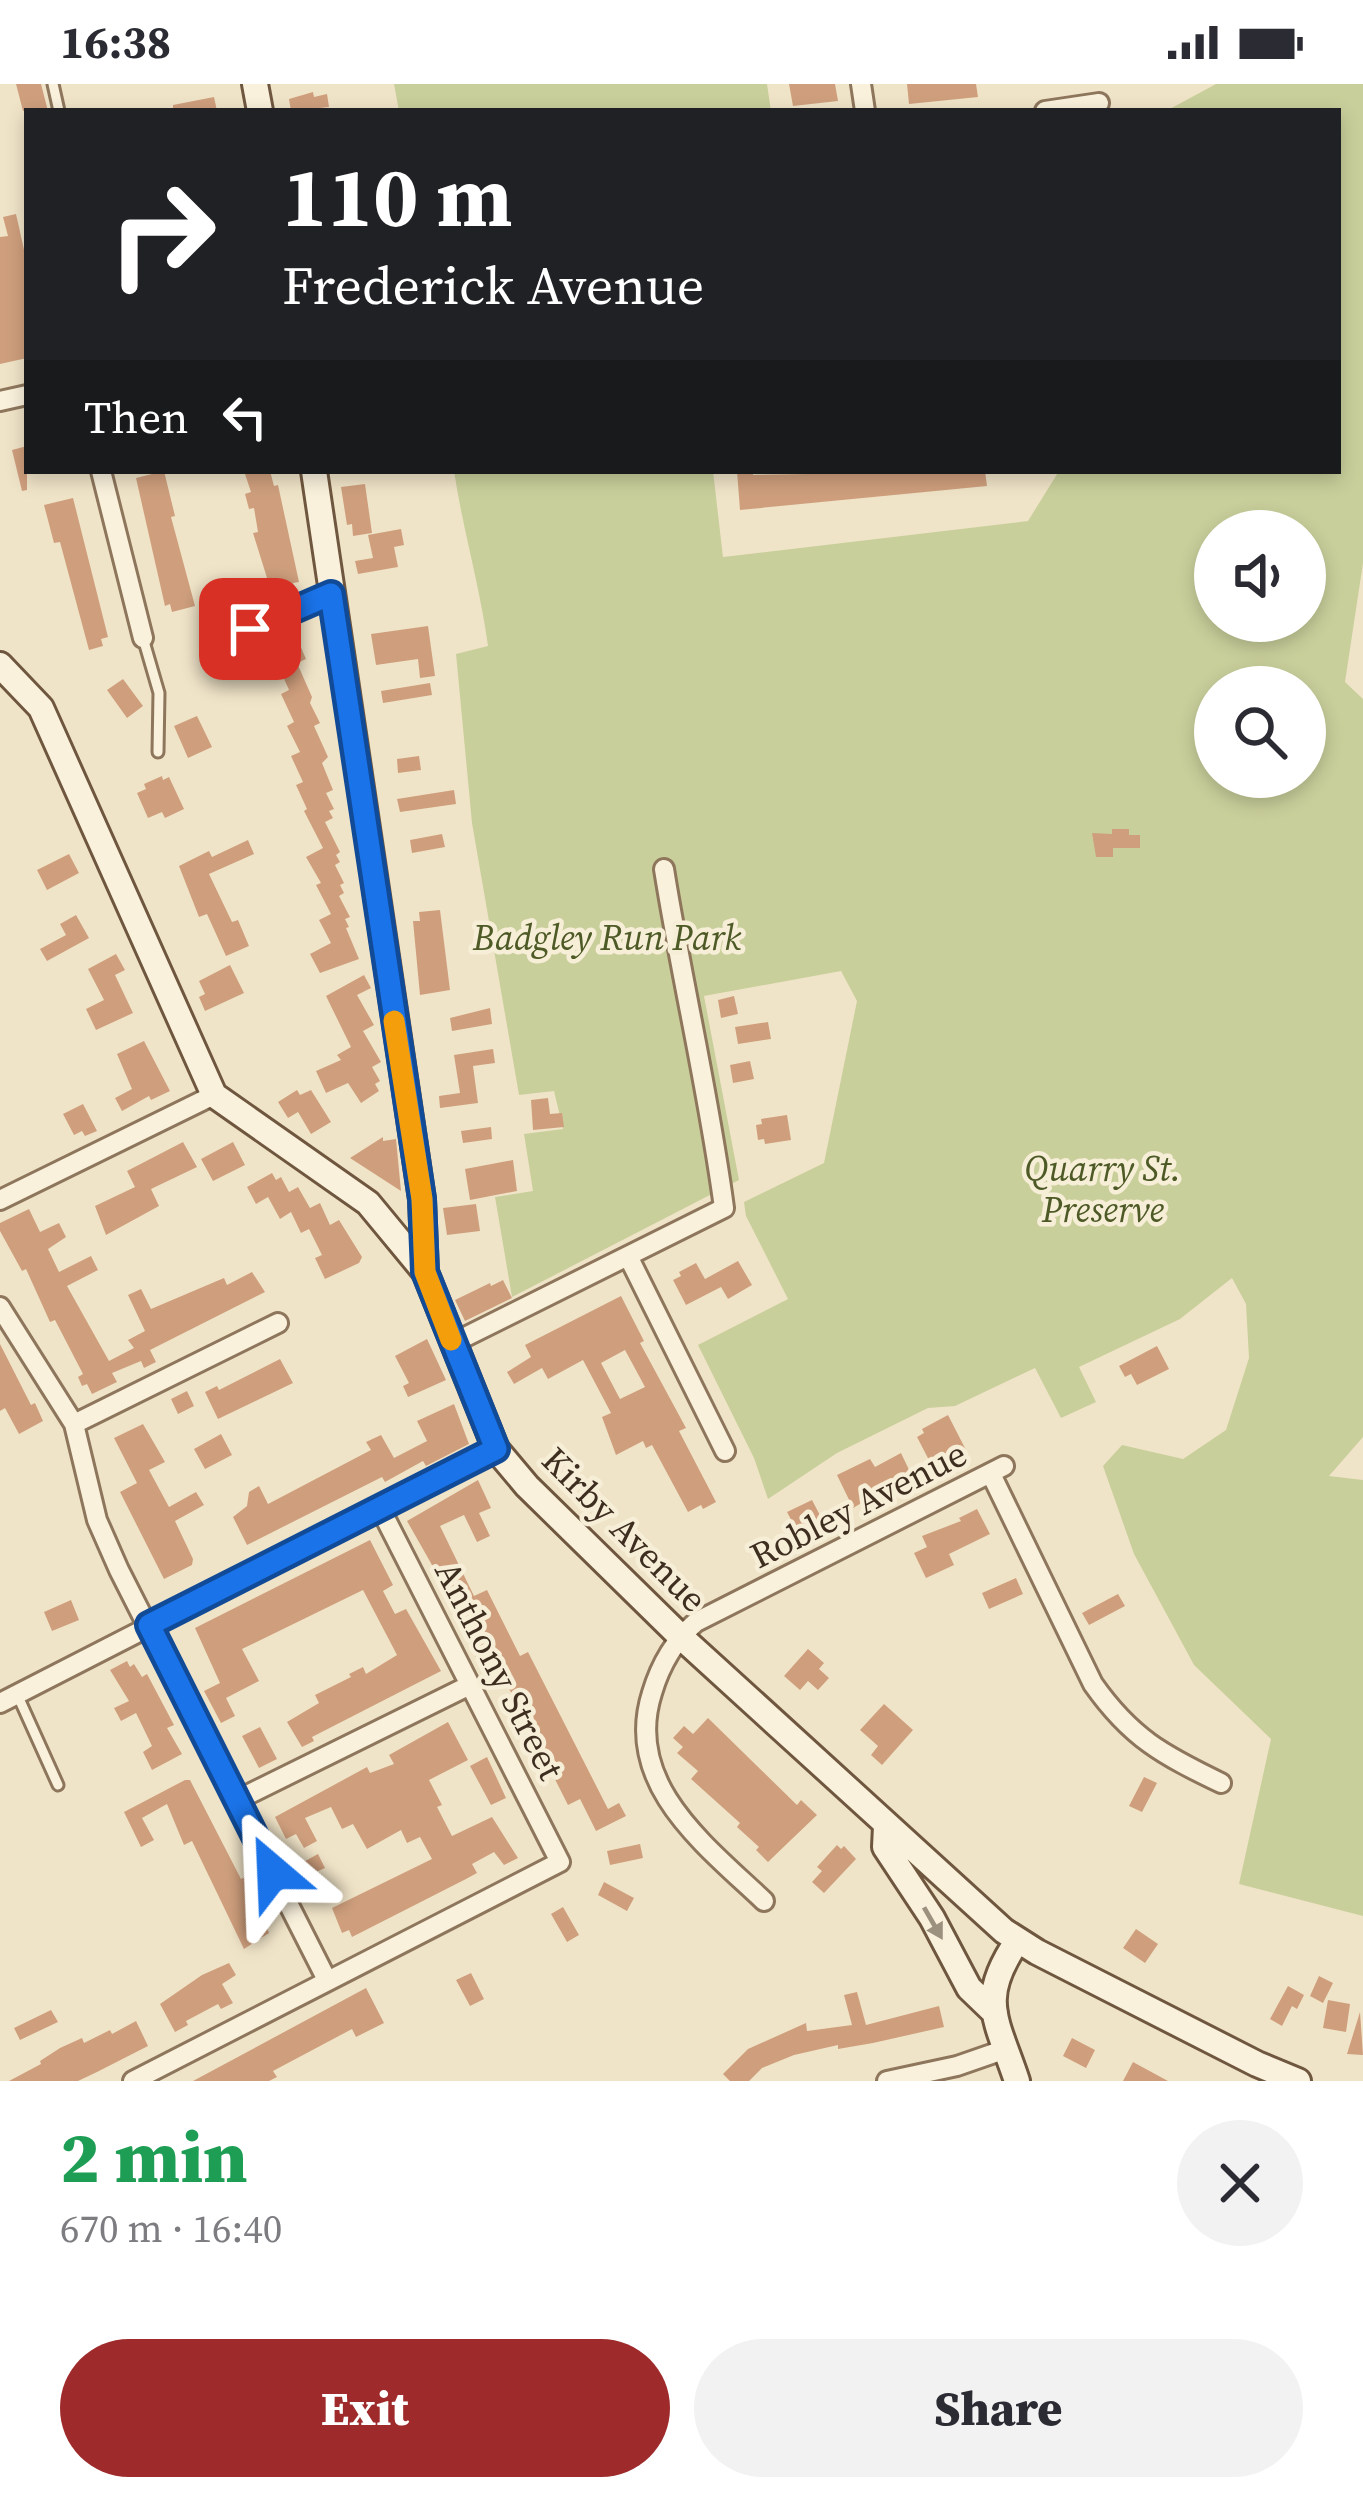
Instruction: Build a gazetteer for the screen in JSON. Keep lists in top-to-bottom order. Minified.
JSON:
{"streets":{"street":["Robley Avenue","Kirby Avenue","Anthony Street"]},"crossings":[["Robley Avenue","Kirby Avenue"]],"parks":["Badgley Run Park","Quarry St. Preserve"],"page":{"status":"16:38","turn":["110 m","Frederick Avenue"],"then":"Then","heading":["2 min","670 m · 16:40"],"buttons":["Exit","Share"]}}
